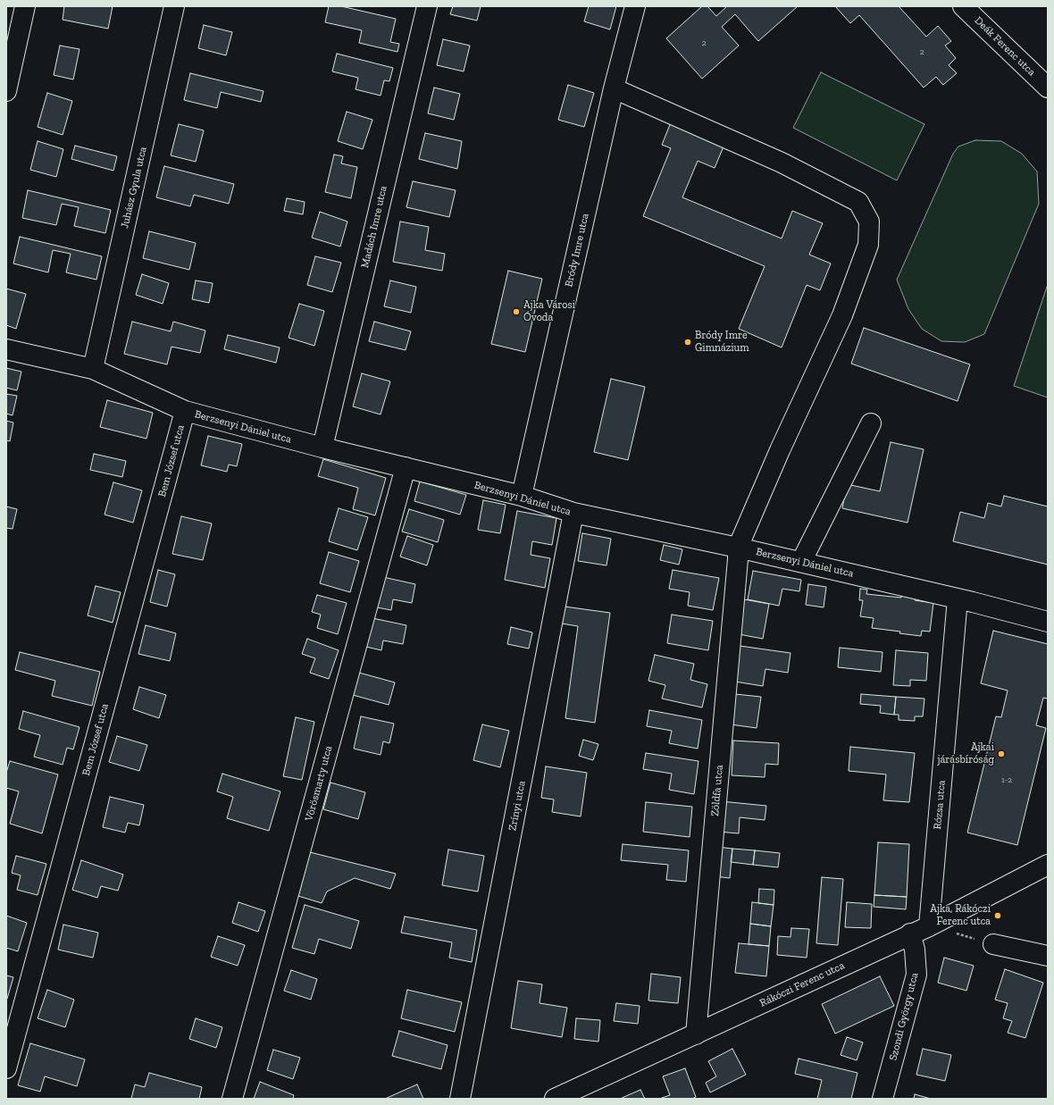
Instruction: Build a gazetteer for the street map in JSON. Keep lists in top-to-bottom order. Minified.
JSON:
{"streets":{"street":["Deák Ferenc utca","Juhász Gyula utca","Madách Imre utca","Bródy Imre utca","Berzsenyi Dániel utca","Bem József utca","Vörösmarty utca","Zöldfa utca","Rózsa utca","Zrínyi utca","Rákóczi Ferenc utca","Szondi György utca"]},"crossings":[["Juhász Gyula utca","Berzsenyi Dániel utca"],["Madách Imre utca","Berzsenyi Dániel utca"],["Bródy Imre utca","Berzsenyi Dániel utca"],["Berzsenyi Dániel utca","Bem József utca"],["Berzsenyi Dániel utca","Vörösmarty utca"],["Berzsenyi Dániel utca","Zöldfa utca"],["Berzsenyi Dániel utca","Rózsa utca"],["Berzsenyi Dániel utca","Zrínyi utca"],["Zöldfa utca","Rákóczi Ferenc utca"],["Rózsa utca","Rákóczi Ferenc utca"],["Rákóczi Ferenc utca","Szondi György utca"]],"places":["Ajka Városi Óvoda","Bródy Imre Gimnázium","Ajkai járásbíróság","Ajka, Rákóczi Ferenc utca"],"house_numbers":["2","2","1-2"]}
